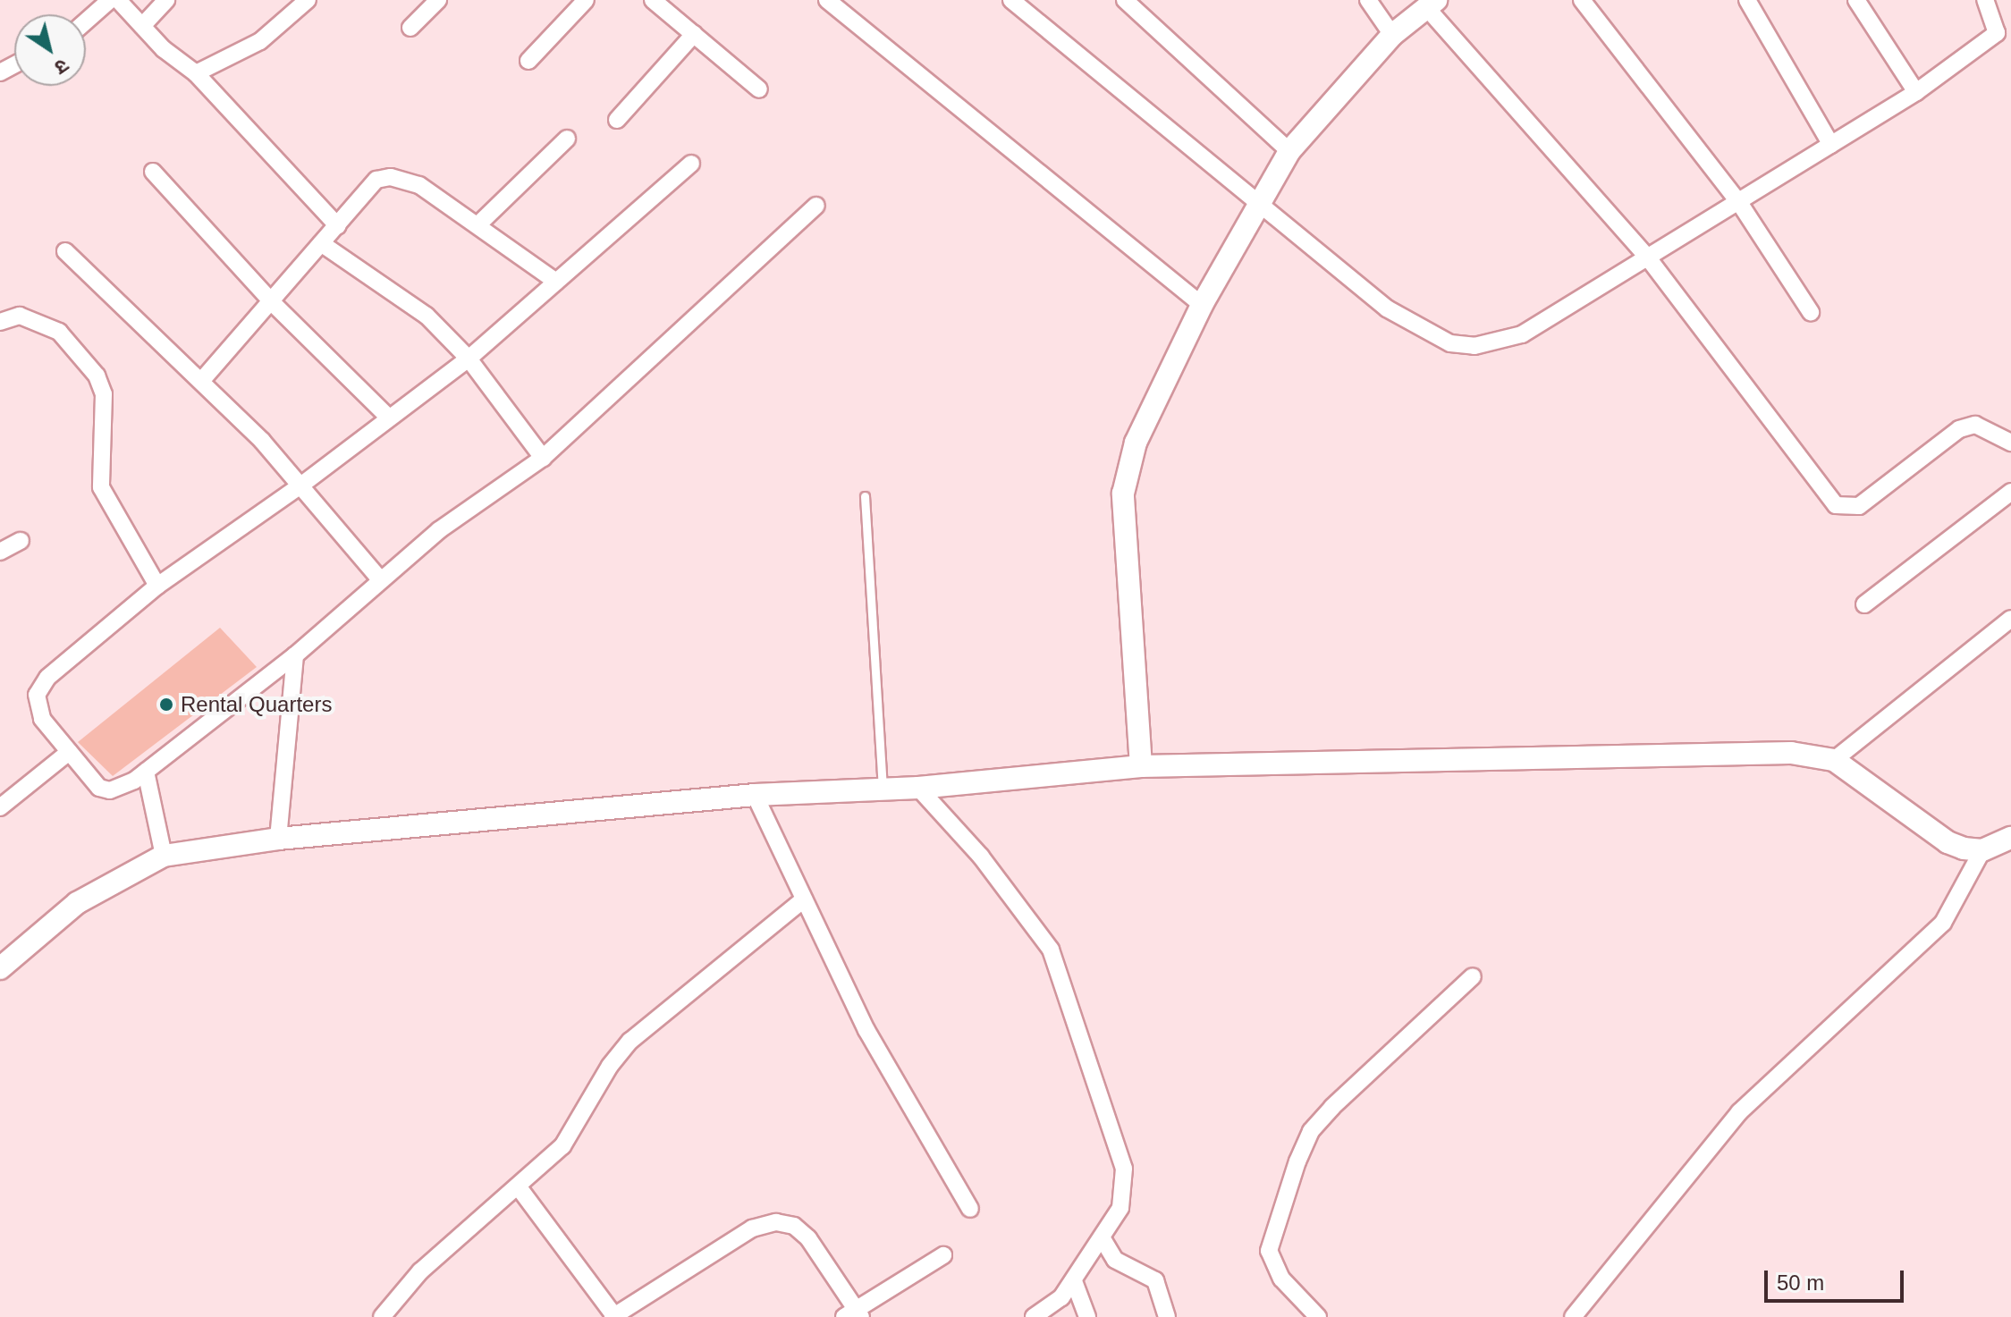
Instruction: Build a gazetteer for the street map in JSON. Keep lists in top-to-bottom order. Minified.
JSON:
{"places":["Rental Quarters"],"scale_bar":"50 m","north":"bottom right"}
